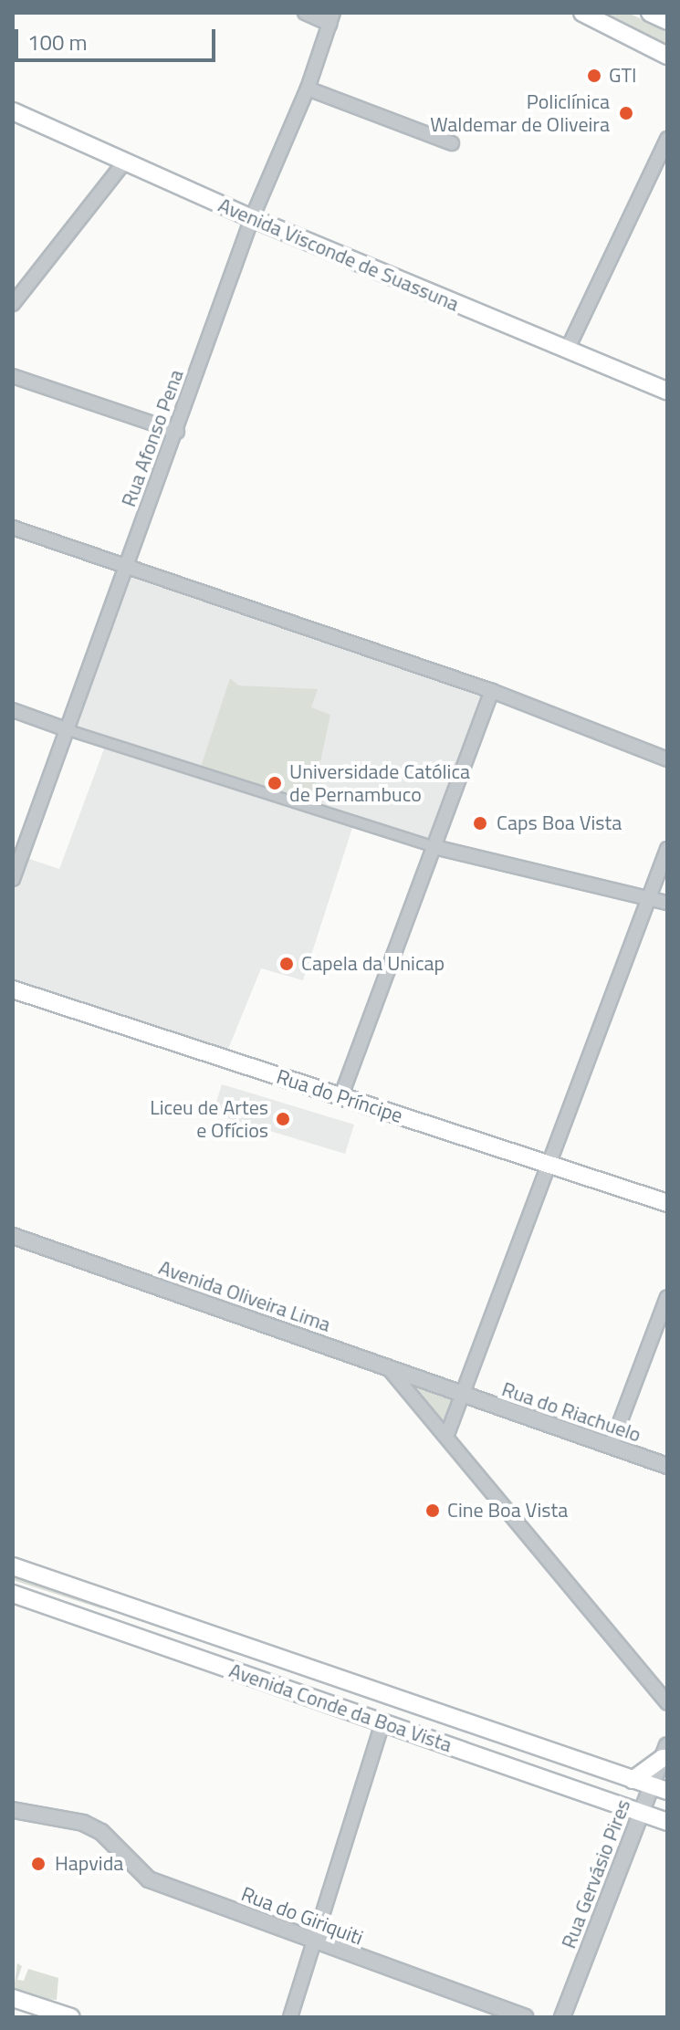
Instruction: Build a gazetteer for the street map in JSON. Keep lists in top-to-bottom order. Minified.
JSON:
{"streets":{"main road":["Avenida Visconde de Suassuna","Rua do Príncipe","Avenida Conde da Boa Vista"],"street":["Rua Afonso Pena","Avenida Oliveira Lima","Rua do Riachuelo","Rua Gervásio Pires","Rua do Giriquiti"]},"crossings":[["Avenida Visconde de Suassuna","Rua Afonso Pena"],["Avenida Oliveira Lima","Rua do Riachuelo"],["Avenida Conde da Boa Vista","Rua Gervásio Pires"]],"places":["GTI","Policlínica Waldemar de Oliveira","Universidade Católica de Pernambuco","Caps Boa Vista","Capela da Unicap","Liceu de Artes e Ofícios","Cine Boa Vista","Hapvida"],"scale_bar":"100 m"}
